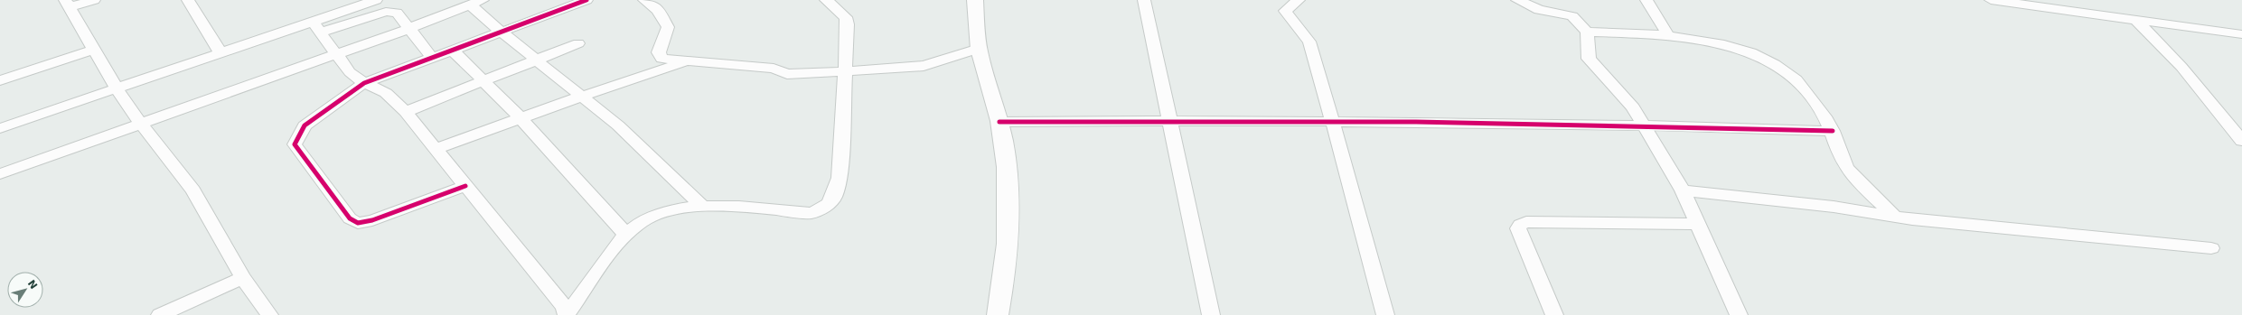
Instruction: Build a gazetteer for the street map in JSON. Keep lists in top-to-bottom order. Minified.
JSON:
{"north":"top right"}
